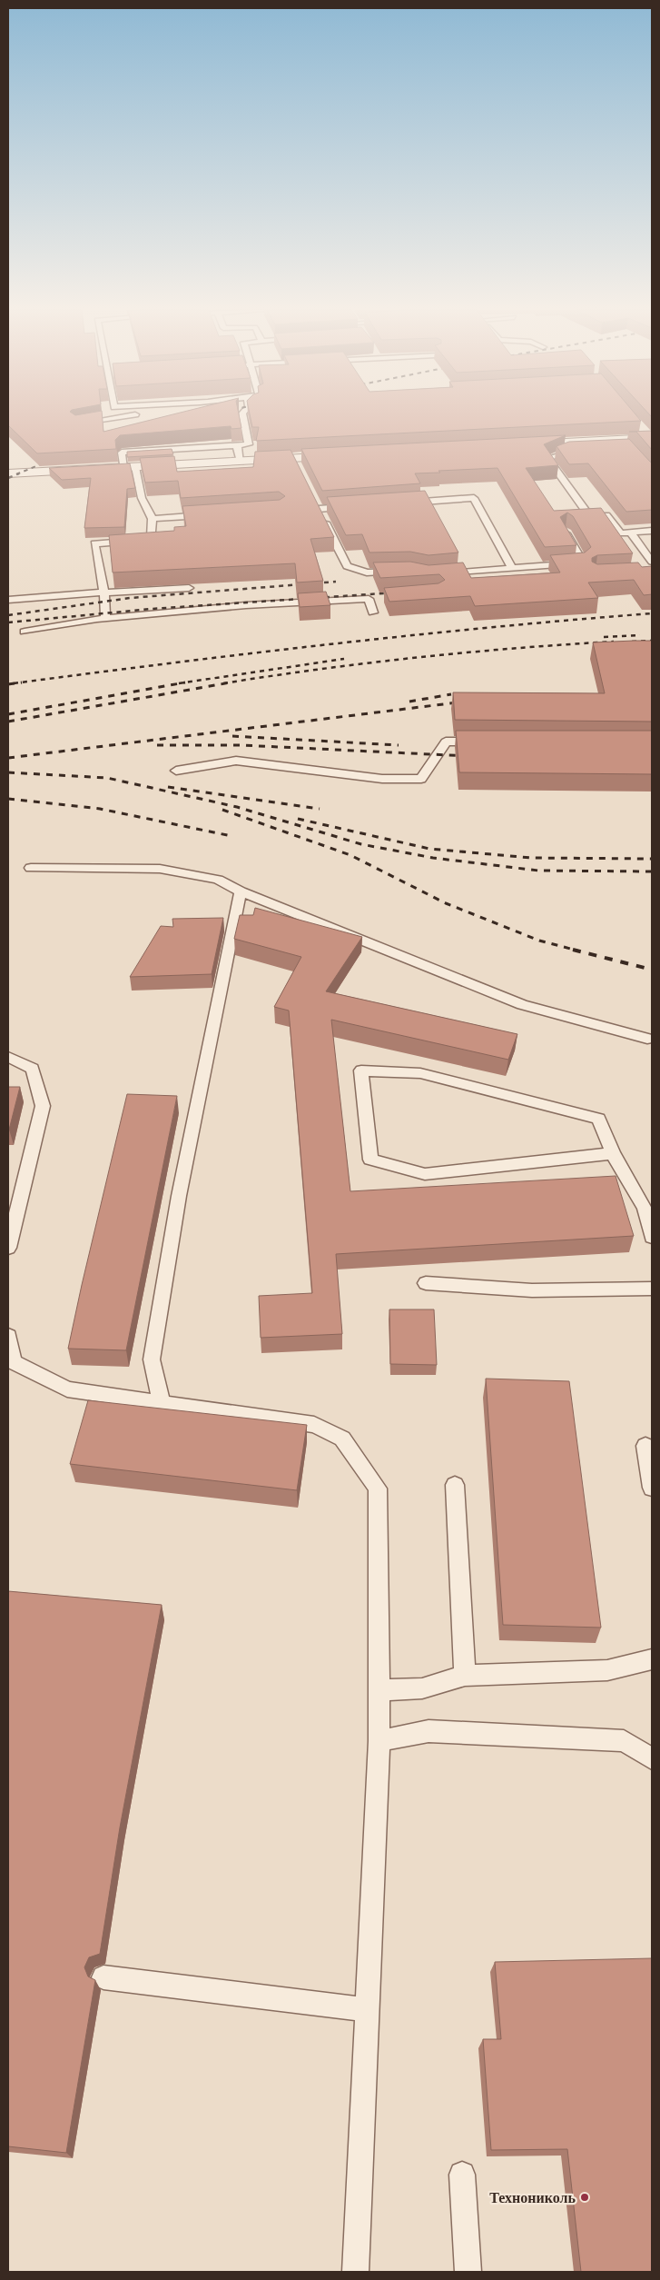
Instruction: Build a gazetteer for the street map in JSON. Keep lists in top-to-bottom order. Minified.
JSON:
{"places":["Технониколь"]}
